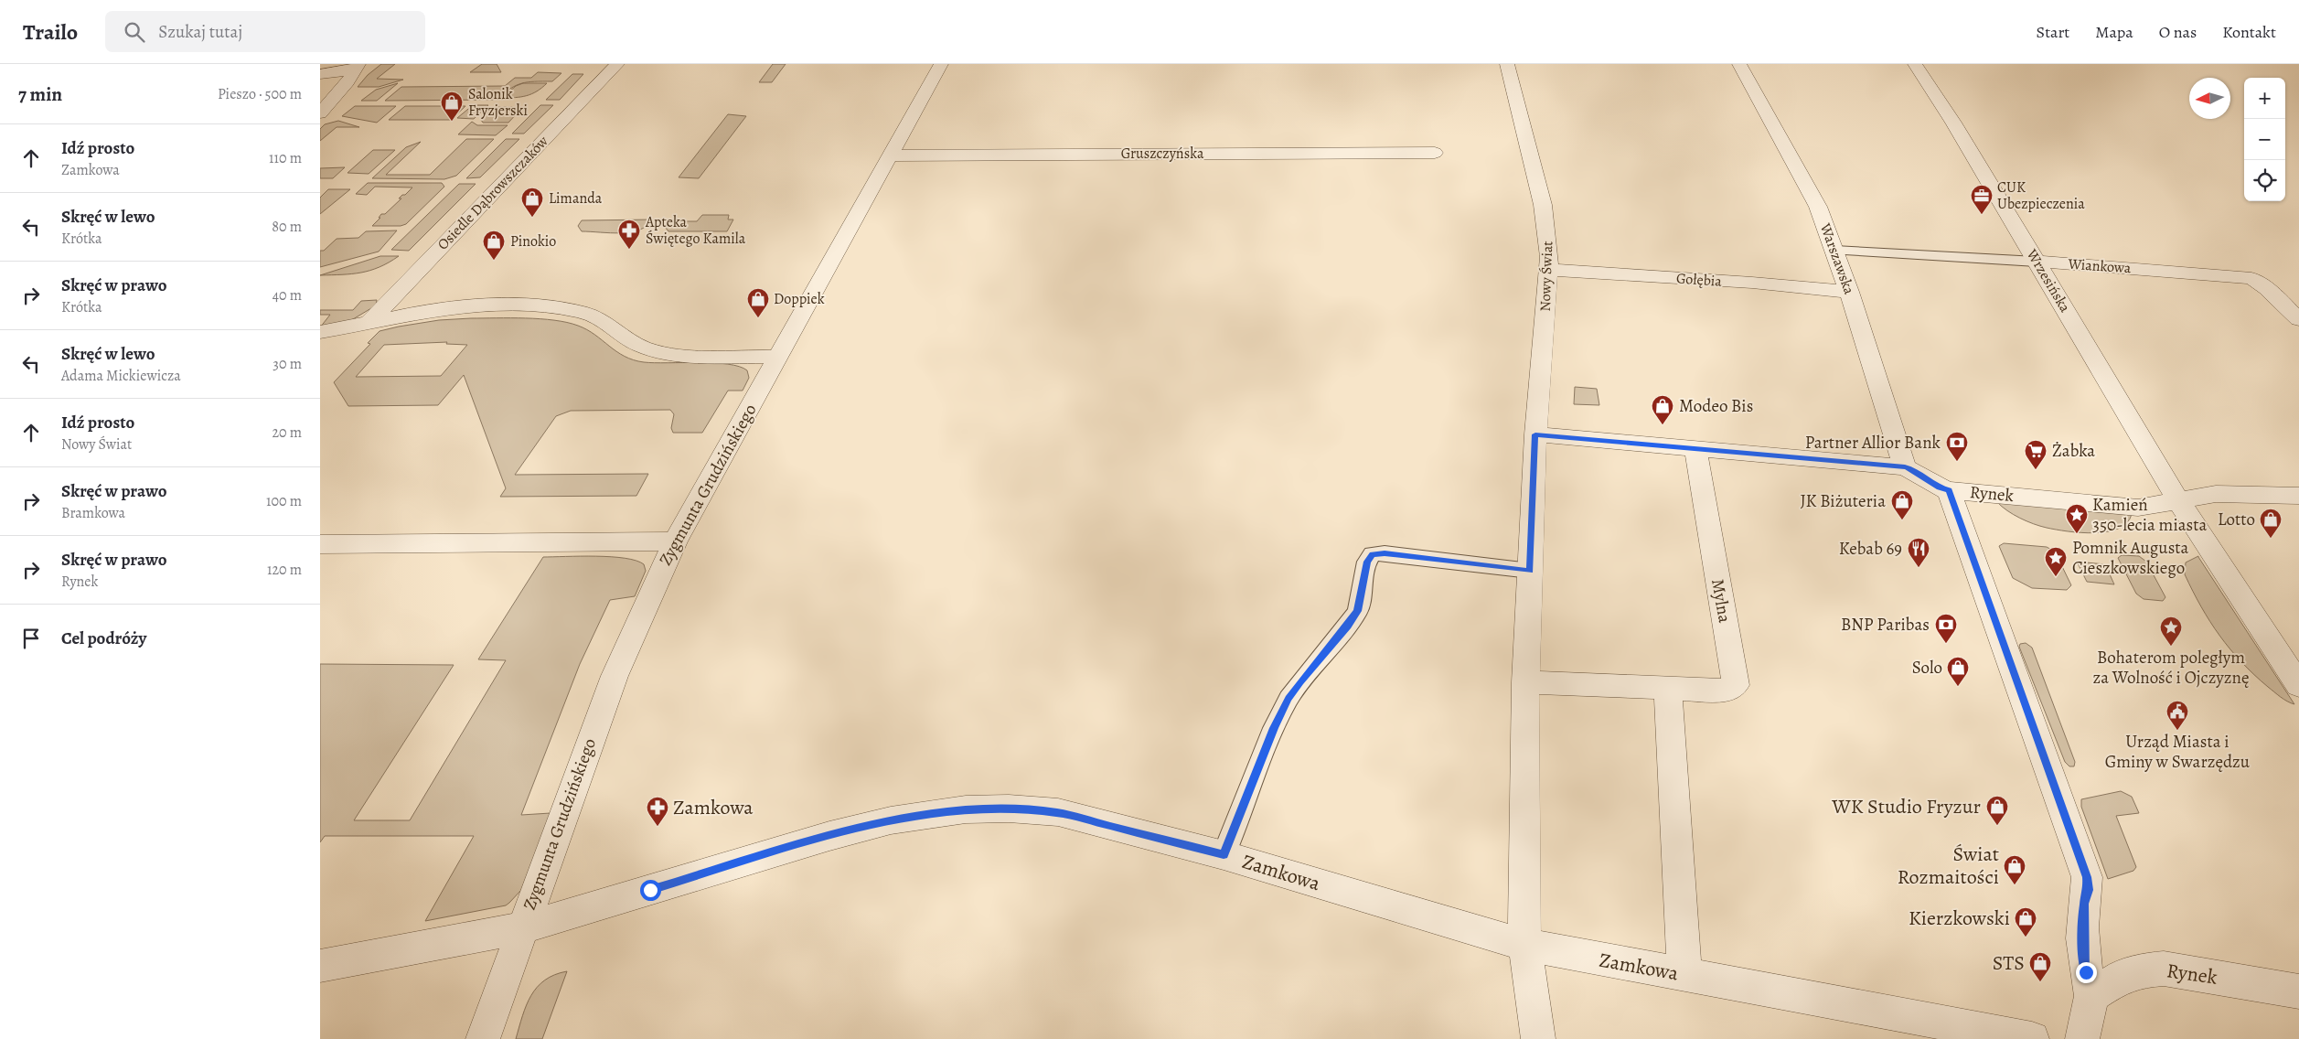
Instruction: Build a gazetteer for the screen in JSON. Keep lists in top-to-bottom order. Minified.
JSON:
{"streets":{"street":["Gruszczyńska","Osiedle Dąbrowszczaków","Warszawska","Wiankowa","Nowy Świat","Gołębia","Wrzesińska","Zygmunta Grudzińskiego","Rynek","Mylna","Zamkowa"]},"crossings":[["Gruszczyńska","Zygmunta Grudzińskiego"],["Warszawska","Wiankowa"],["Warszawska","Gołębia"],["Wiankowa","Wrzesińska"],["Nowy Świat","Gołębia"],["Nowy Świat","Zamkowa"],["Wrzesińska","Rynek"],["Zygmunta Grudzińskiego","Zamkowa"]],"places":{"shop":["Salonik Fryzjerski","Limanda","Pinokio","Doppiek","Modeo Bis","JK Biżuteria","Lotto","Solo","WK Studio Fryzur","Świat Rozmaitości","Kierzkowski","STS"],"office":["CUK Ubezpieczenia"],"pharmacy":["Apteka Świętego Kamila","Zamkowa"],"bank":["Partner Allior Bank","BNP Paribas"],"supermarket":["Żabka"],"place":["Kamień 350-lecia miasta","Pomnik Augusta Cieszkowskiego","Bohaterom poległym za Wolność i Ojczyznę"],"restaurant":["Kebab 69"],"public building":["Urząd Miasta i Gminy w Swarzędzu"]},"north":"left","page":{"header":"Trailo","search":"Szukaj tutaj","nav":["Start","Mapa","O nas","Kontakt"],"heading":["7 min","Pieszo · 500 m"],"map_buttons":["+","−"],"list":[["Idź prosto","Zamkowa","110 m"],["Skręć w lewo","Krótka","80 m"],["Skręć w prawo","Krótka","40 m"],["Skręć w lewo","Adama Mickiewicza","30 m"],["Idź prosto","Nowy Świat","20 m"],["Skręć w prawo","Bramkowa","100 m"],["Skręć w prawo","Rynek","120 m"],"Cel podróży"]}}
